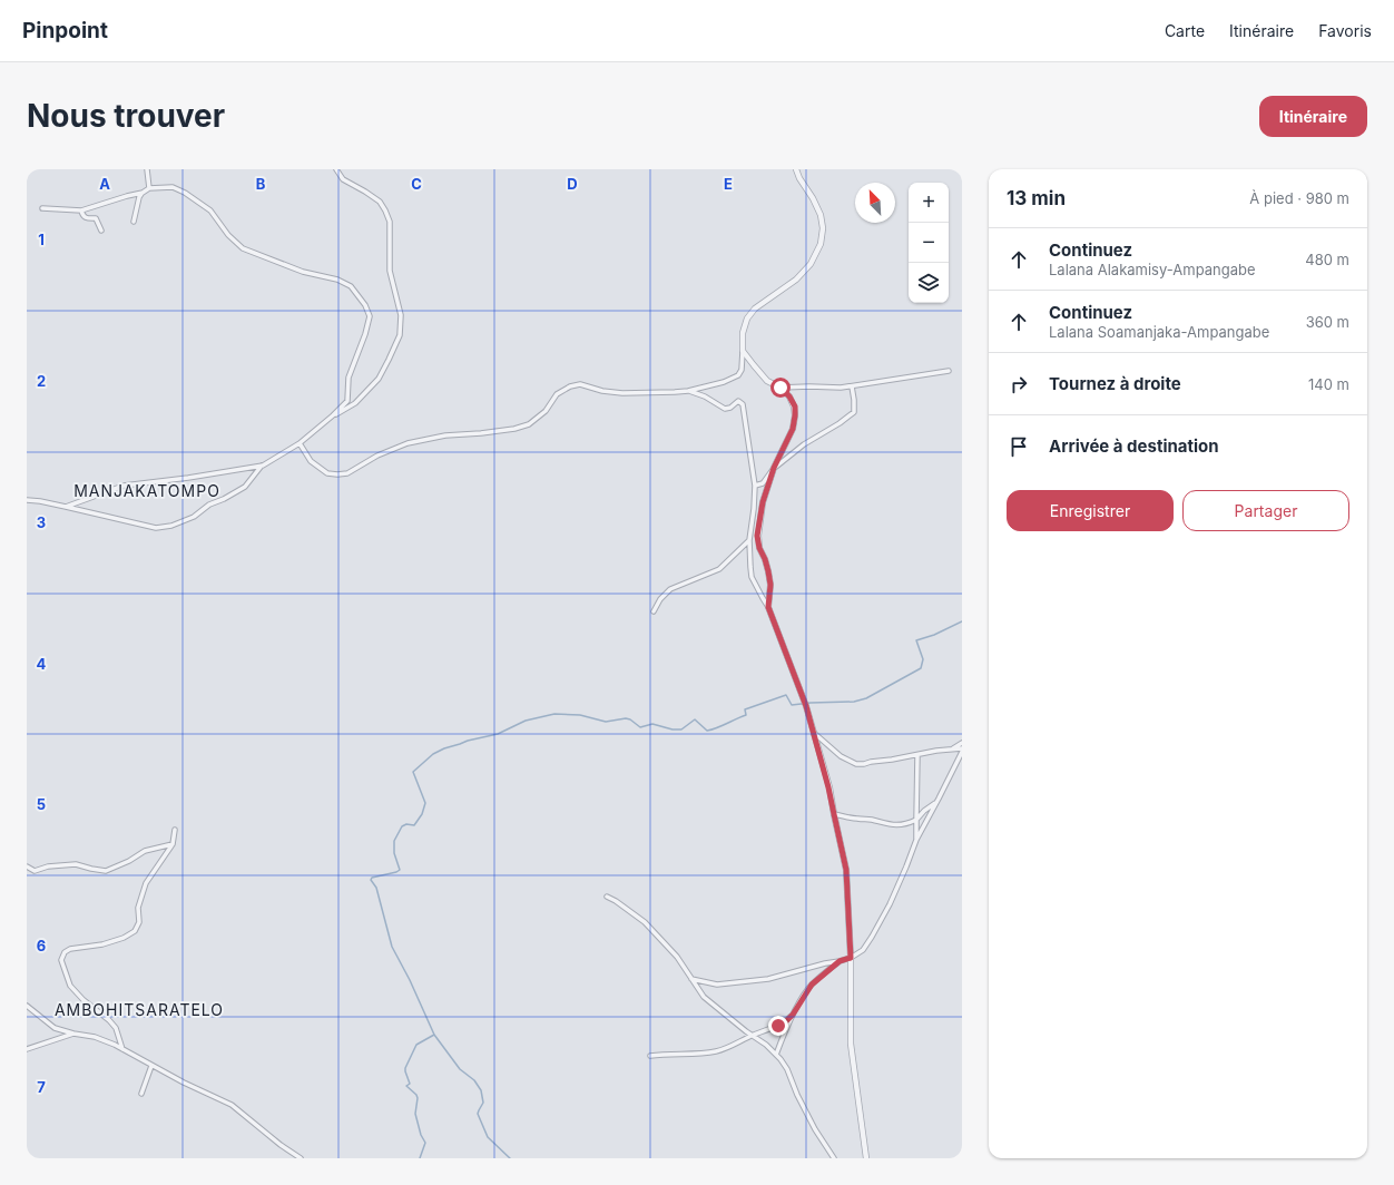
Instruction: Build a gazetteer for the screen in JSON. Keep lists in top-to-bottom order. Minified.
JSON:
{"districts":["MANJAKATOMPO","AMBOHITSARATELO"],"north":"top left","page":{"header":"Pinpoint","nav":["Carte","Itinéraire","Favoris"],"buttons":["Itinéraire",["Enregistrer","Partager"]],"title":"Nous trouver","heading":["13 min","À pied · 980 m"],"map_buttons":["+","−"],"list":[["Continuez","Lalana Alakamisy-Ampangabe","480 m"],["Continuez","Lalana Soamanjaka-Ampangabe","360 m"],["Tournez à droite","140 m"],"Arrivée à destination"]},"grid":{"columns":["A","B","C","D","E"],"rows":["1","2","3","4","5","6","7"]}}
